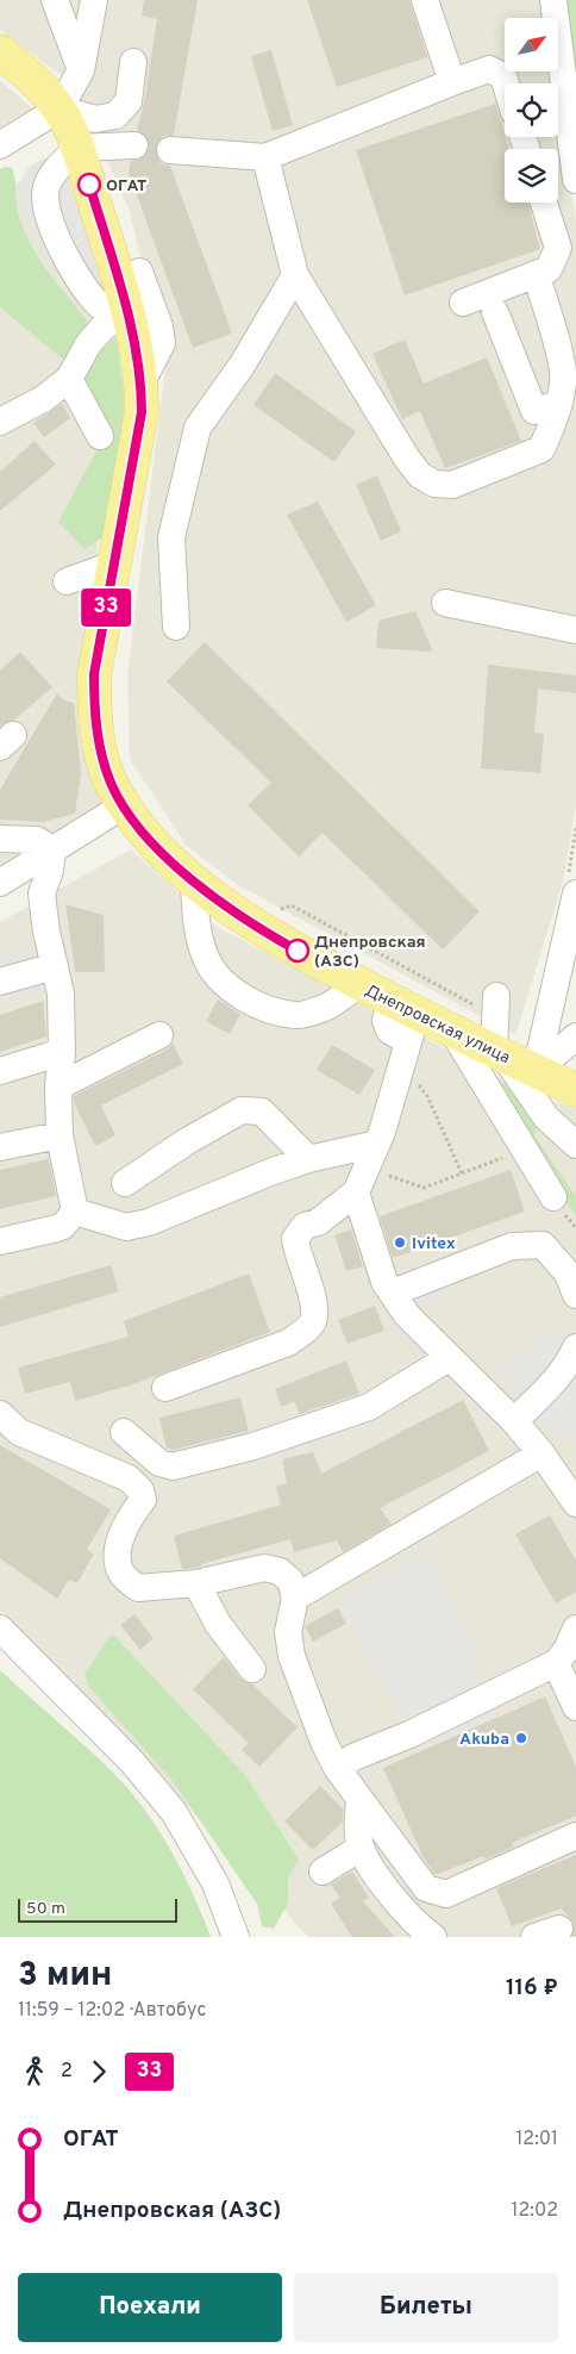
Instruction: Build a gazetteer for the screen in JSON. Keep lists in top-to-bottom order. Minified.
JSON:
{"streets":{"main road":["Днепровская улица"]},"places":["ОГАТ","Днепровская (АЗС)","Ivitex","Akuba"],"lines":["bus line 33"],"scale_bar":"50 m","north":"top right","page":{"on_map":"33","scale":"50 m","heading":["3 мин","11:59 – 12:02 · Автобус","116 ₽"],"legs":["2","33"],"list":[{"name":"ОГАТ","value":"12:01"},{"name":"Днепровская (АЗС)","value":"12:02"}],"buttons":["Поехали","Билеты"]}}
